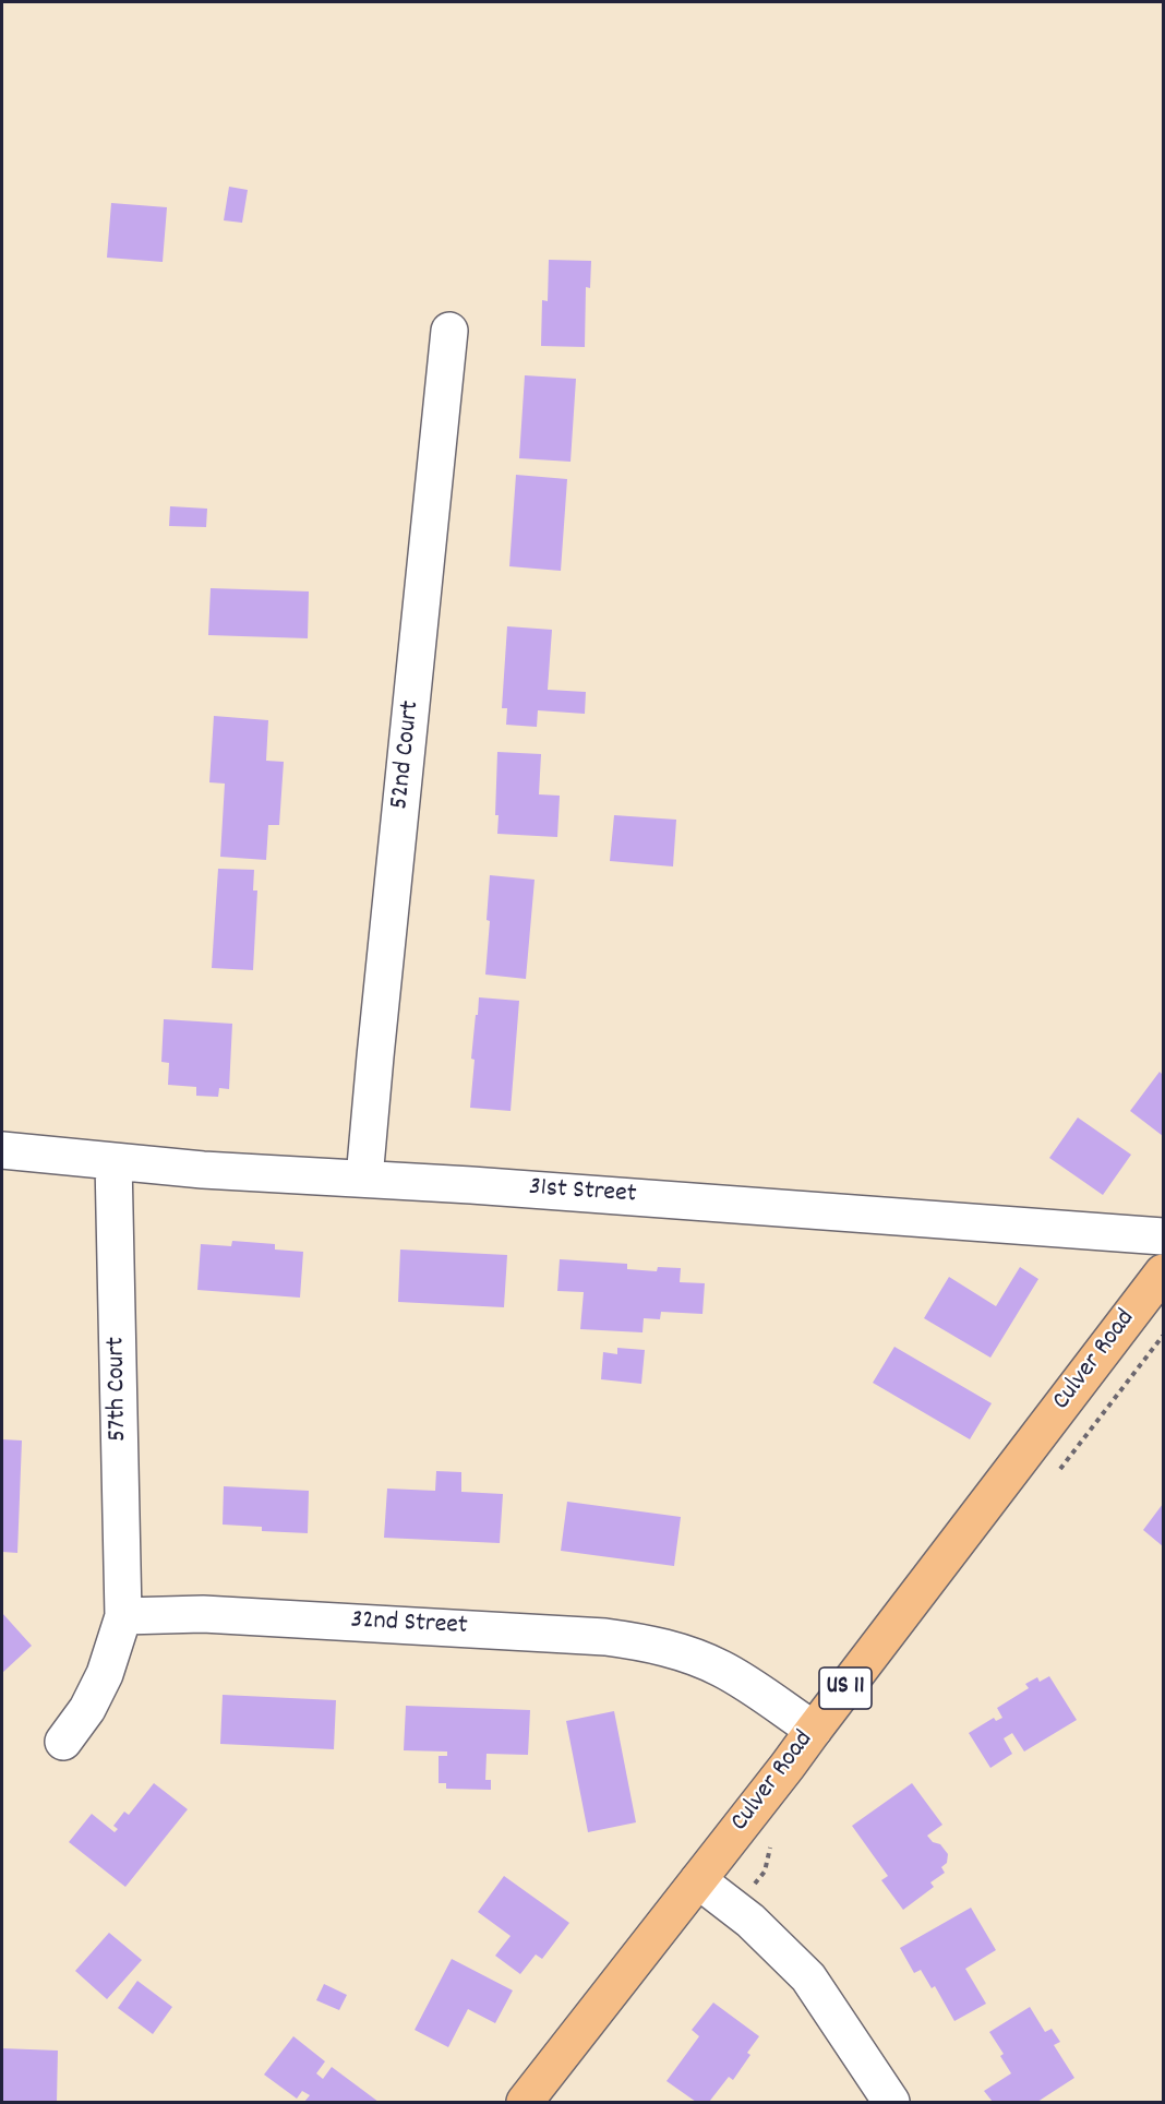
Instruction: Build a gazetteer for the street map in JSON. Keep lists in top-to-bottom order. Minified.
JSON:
{"streets":{"main road":["Culver Road","US 11"],"street":["52nd Court","31st Street","57th Court","32nd Street"]},"crossings":[["52nd Court","31st Street"],["31st Street","57th Court"],["Culver Road","32nd Street"],["57th Court","32nd Street"]]}
